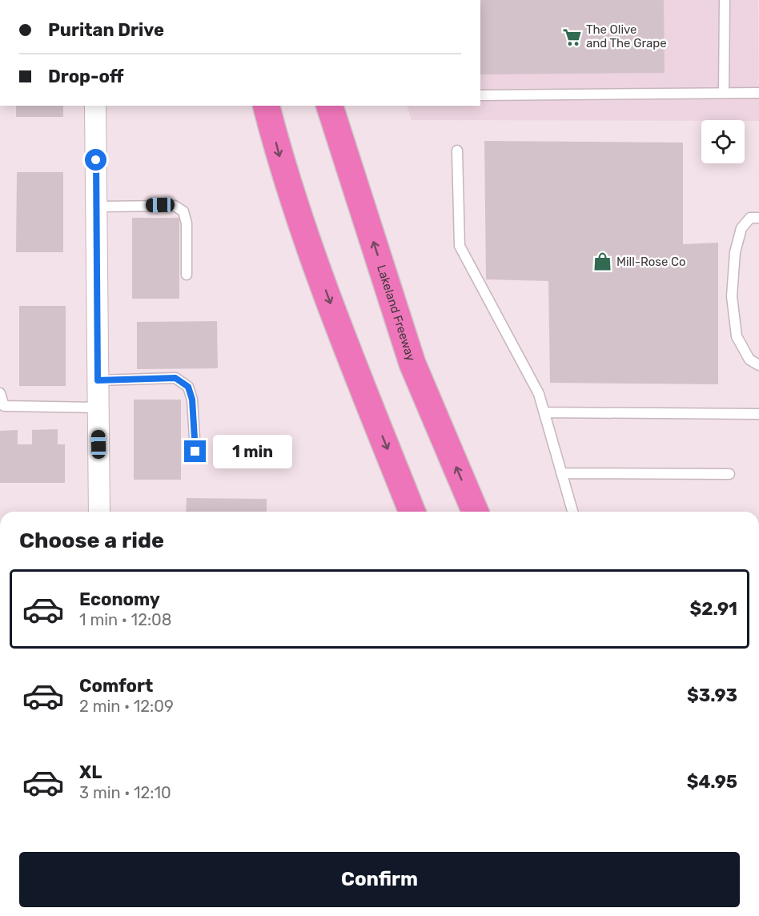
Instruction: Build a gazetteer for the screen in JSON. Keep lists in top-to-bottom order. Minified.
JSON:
{"streets":{"highway":["Lakeland Freeway"]},"places":{"supermarket":["The Olive and The Grape"],"shop":["Mill-Rose Co"]},"page":{"banner":["Puritan Drive","Drop-off"],"bubble":"1 min","heading":"Choose a ride","list":[{"name":"Economy","note":"1 min · 12:08","value":"$2.91"},{"name":"Comfort","note":"2 min · 12:09","value":"$3.93"},{"name":"XL","note":"3 min · 12:10","value":"$4.95"}],"buttons":"Confirm"}}
